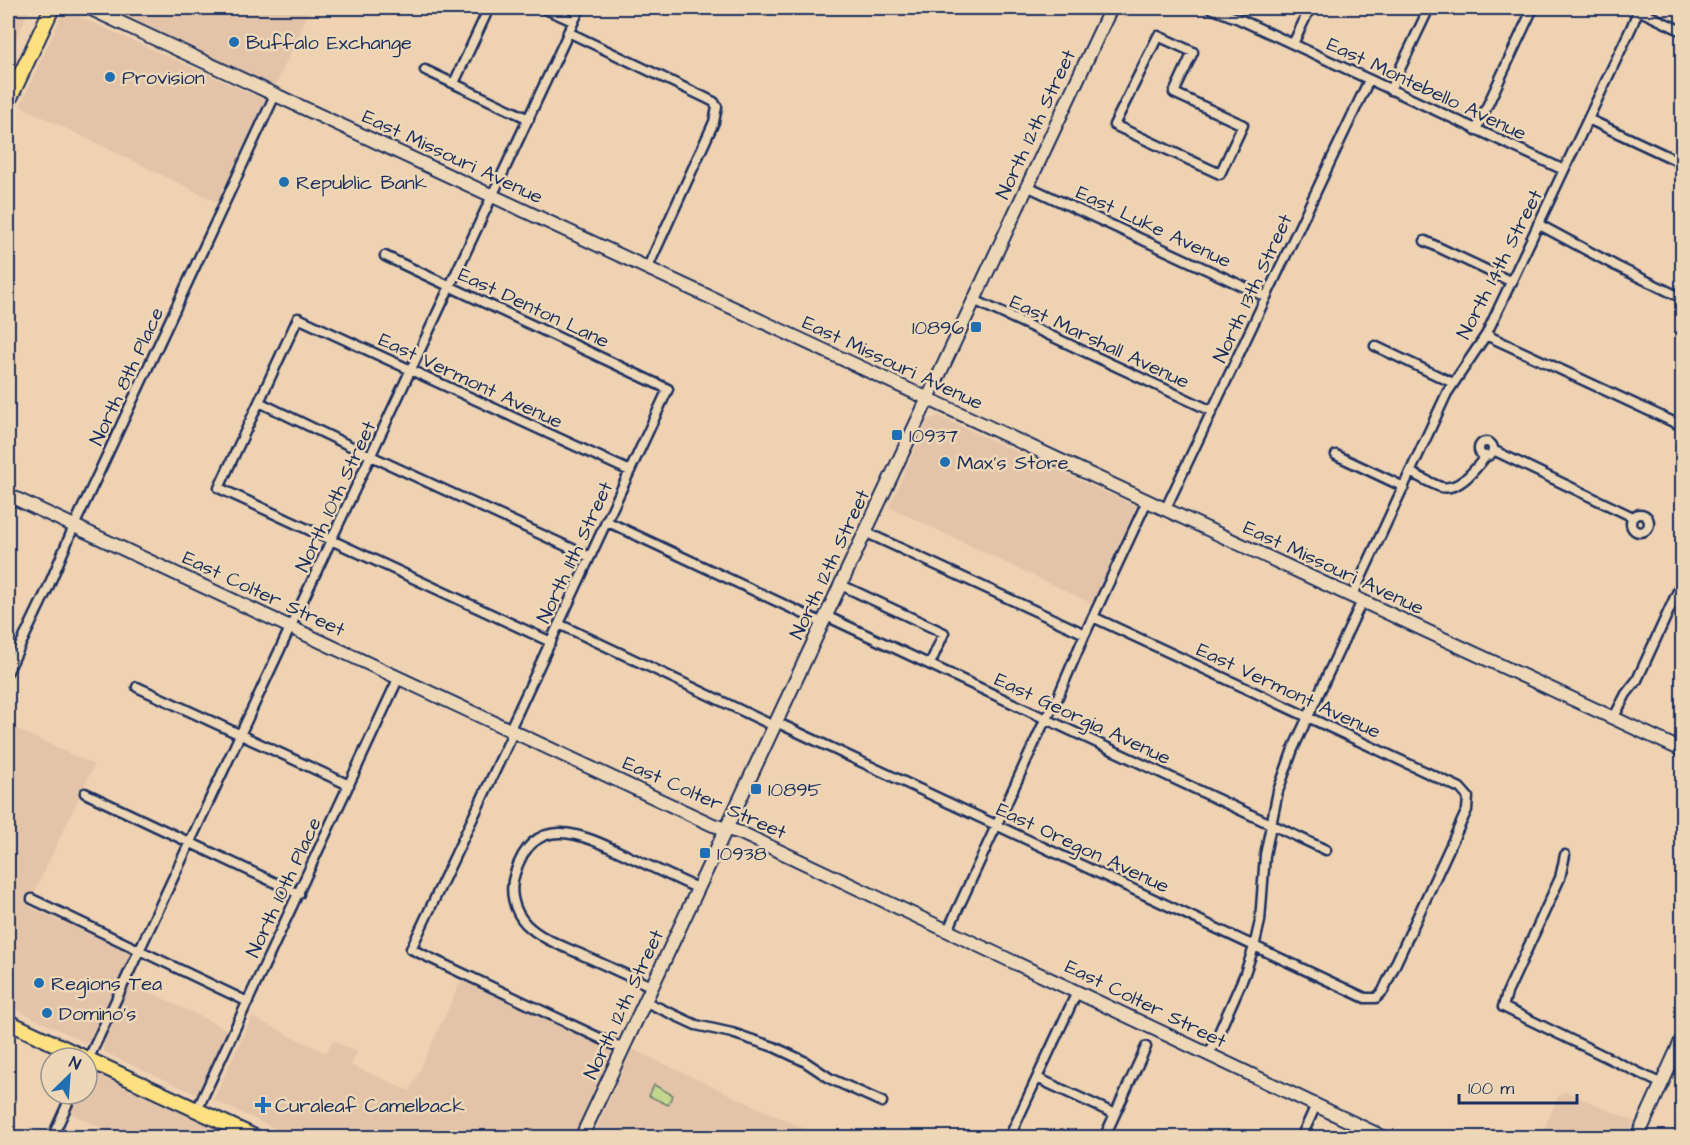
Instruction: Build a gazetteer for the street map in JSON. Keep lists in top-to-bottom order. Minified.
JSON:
{"streets":{"street":["East Montebello Avenue","North 12th Street","East Missouri Avenue","East Luke Avenue","North 14th Street","North 13th Street","East Denton Lane","East Marshall Avenue","North 8th Place","East Vermont Avenue","North 10th Street","North 11th Street","East Colter Street","East Georgia Avenue","East Oregon Avenue","North 10th Place"]},"crossings":[["East Montebello Avenue","North 14th Street"],["East Montebello Avenue","North 13th Street"],["North 12th Street","East Missouri Avenue"],["North 12th Street","East Luke Avenue"],["North 12th Street","East Marshall Avenue"],["North 12th Street","North 11th Street"],["North 12th Street","East Colter Street"],["North 12th Street","East Georgia Avenue"],["North 12th Street","East Oregon Avenue"],["East Missouri Avenue","North 14th Street"],["East Missouri Avenue","North 13th Street"],["East Missouri Avenue","North 8th Place"],["East Missouri Avenue","North 10th Street"],["East Luke Avenue","North 13th Street"],["North 14th Street","East Vermont Avenue"],["North 14th Street","East Colter Street"],["North 14th Street","East Georgia Avenue"],["North 14th Street","East Oregon Avenue"],["North 13th Street","East Marshall Avenue"],["East Denton Lane","North 10th Street"],["East Denton Lane","North 11th Street"],["North 8th Place","East Colter Street"],["East Vermont Avenue","North 10th Street"],["East Vermont Avenue","North 11th Street"],["East Vermont Avenue","East Oregon Avenue"],["North 10th Street","East Colter Street"],["North 11th Street","East Colter Street"],["North 11th Street","East Georgia Avenue"],["North 11th Street","East Oregon Avenue"],["East Colter Street","North 10th Place"]],"places":{"other":["Buffalo Exchange","Provision","Republic Bank","Max's Store","Regions Tea","Domino's"],"transit":["10896","10937","10895","10938"],"health":["Curaleaf Camelback"]},"scale_bar":"100 m","north":"top right"}
